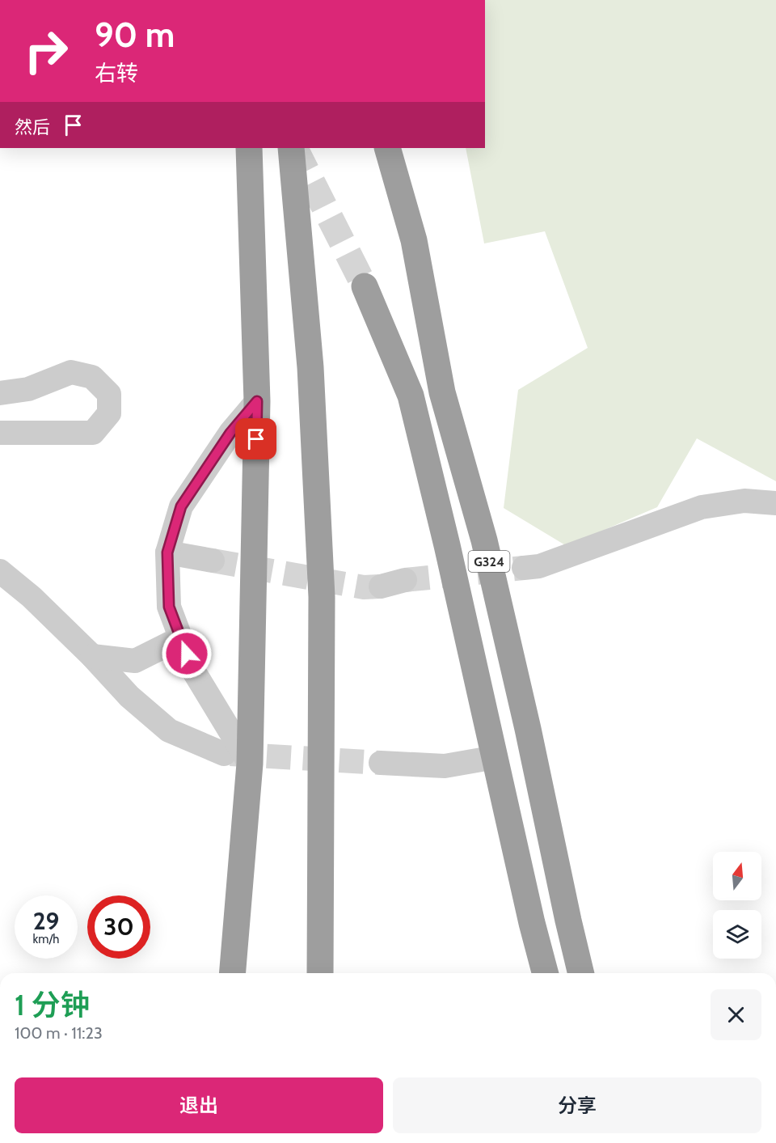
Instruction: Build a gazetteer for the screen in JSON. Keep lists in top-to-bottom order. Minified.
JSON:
{"streets":{"highway":["G324"]},"north":"top","page":{"turn":["90 m","右转"],"then":"然后","speed":"29 km/h","limit":"30","heading":["1 分钟","100 m · 11:23"],"buttons":["退出","分享"]}}
